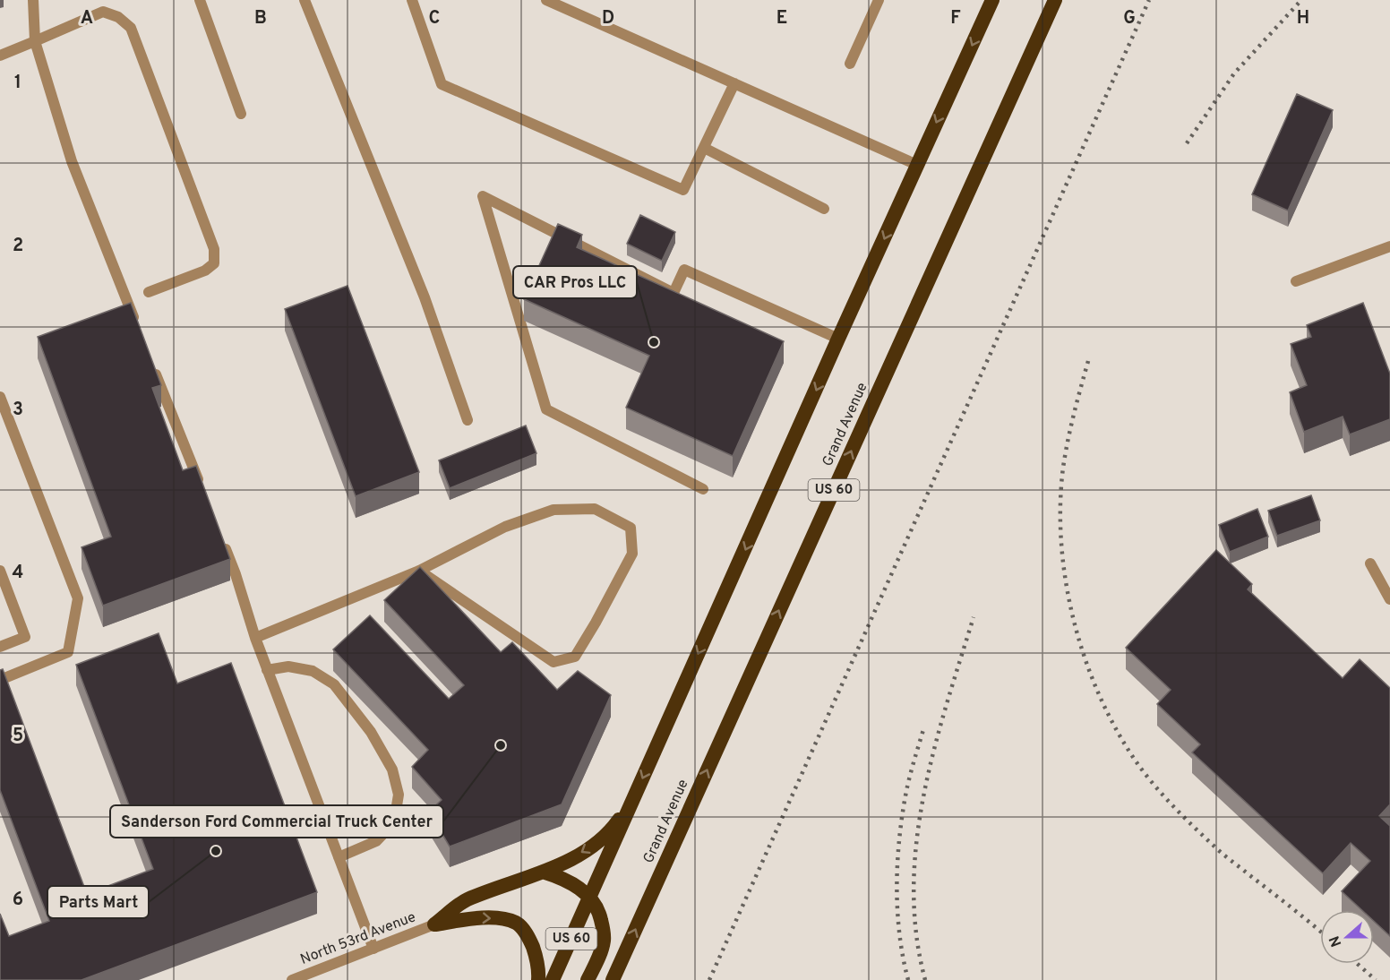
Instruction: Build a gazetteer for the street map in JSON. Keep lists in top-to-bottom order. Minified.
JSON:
{"streets":{"highway":["Grand Avenue","US 60"],"street":["North 53rd Avenue"]},"places":["CAR Pros LLC","Sanderson Ford Commercial Truck Center","Parts Mart"],"north":"left","grid":{"columns":["A","B","C","D","E","F","G","H"],"rows":["1","2","3","4","5","6"]}}
